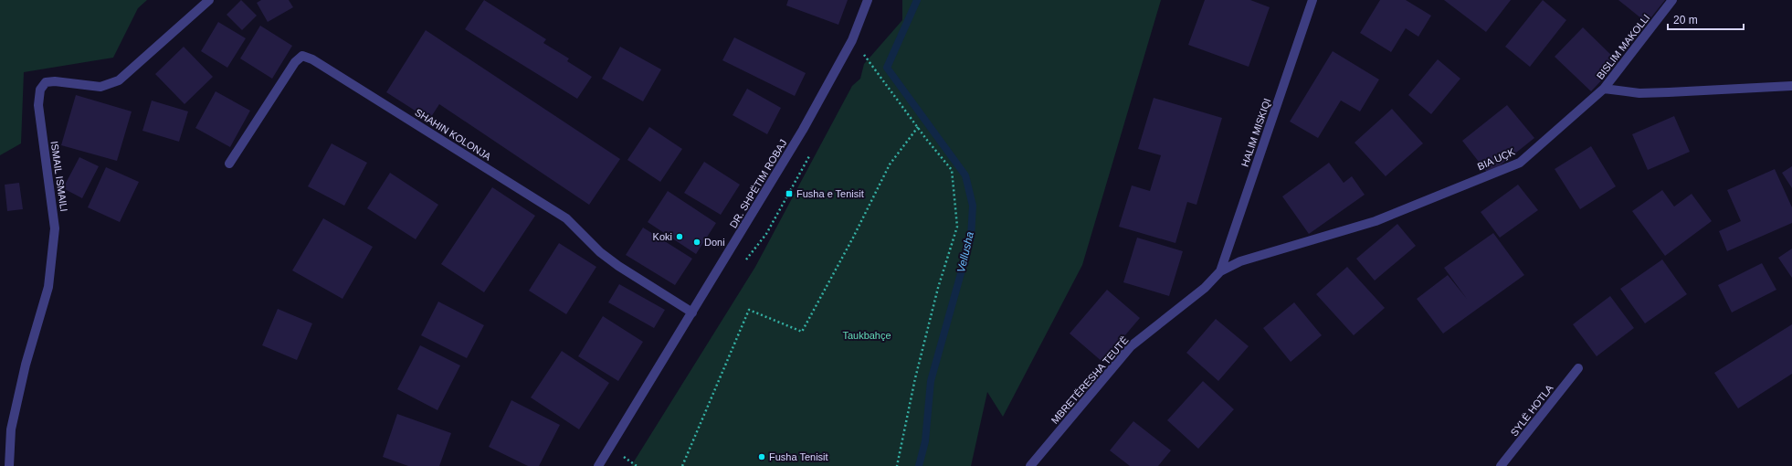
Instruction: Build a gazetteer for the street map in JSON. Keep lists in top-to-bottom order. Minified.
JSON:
{"streets":{"street":["BISLIM MAKOLLI","HALIM MISKIQI","SHAHIN KOLONJA","BIA UÇK","ISMAIL ISMAILI","DR. SHPËTIM ROBAJ","MBRETËRESHA TEUTË","SYLË HOTLA"]},"crossings":[["BISLIM MAKOLLI","BIA UÇK"],["HALIM MISKIQI","BIA UÇK"],["HALIM MISKIQI","MBRETËRESHA TEUTË"],["SHAHIN KOLONJA","DR. SHPËTIM ROBAJ"],["BIA UÇK","MBRETËRESHA TEUTË"]],"water":["Vellusha"],"parks":["Taukbahçe"],"places":{"transit":["Fusha e Tenisit"],"other":["Koki","Doni","Fusha Tenisit"]},"scale_bar":"20 m"}
